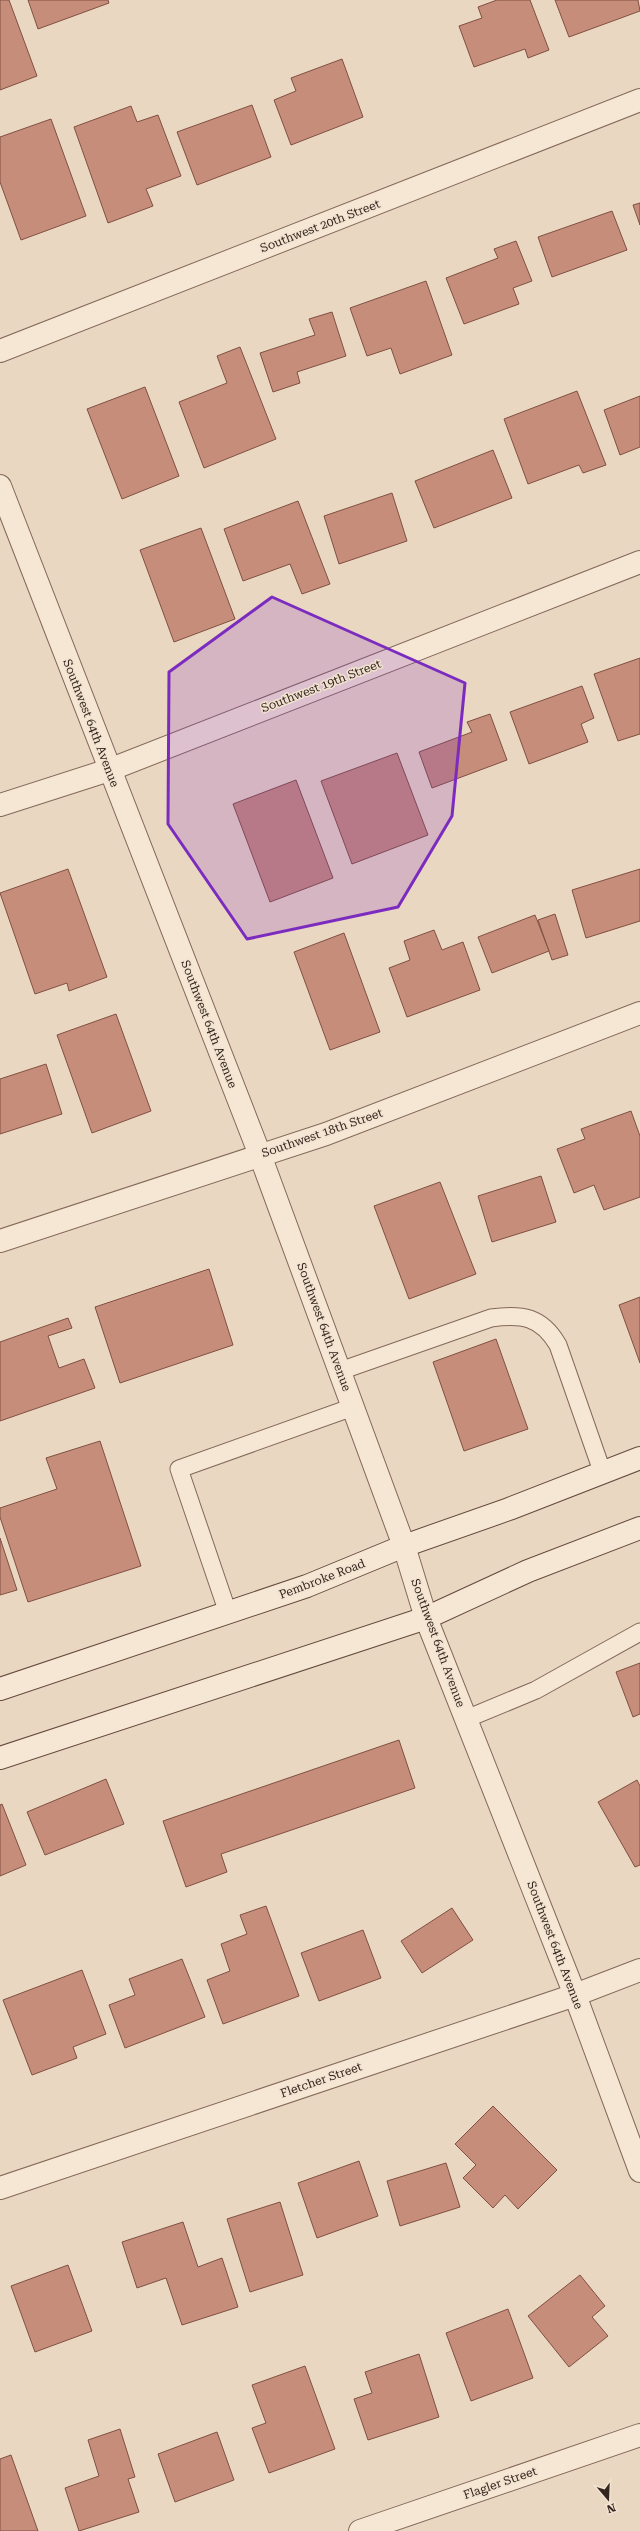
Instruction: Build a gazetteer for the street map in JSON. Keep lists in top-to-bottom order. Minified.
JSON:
{"streets":{"street":["Southwest 20th Street","Southwest 19th Street","Southwest 64th Avenue","Southwest 18th Street","Pembroke Road","Fletcher Street","Flagler Street"]},"crossings":[["Southwest 19th Street","Southwest 64th Avenue"],["Southwest 64th Avenue","Southwest 18th Street"],["Southwest 64th Avenue","Pembroke Road"],["Southwest 64th Avenue","Fletcher Street"]],"north":"bottom"}
